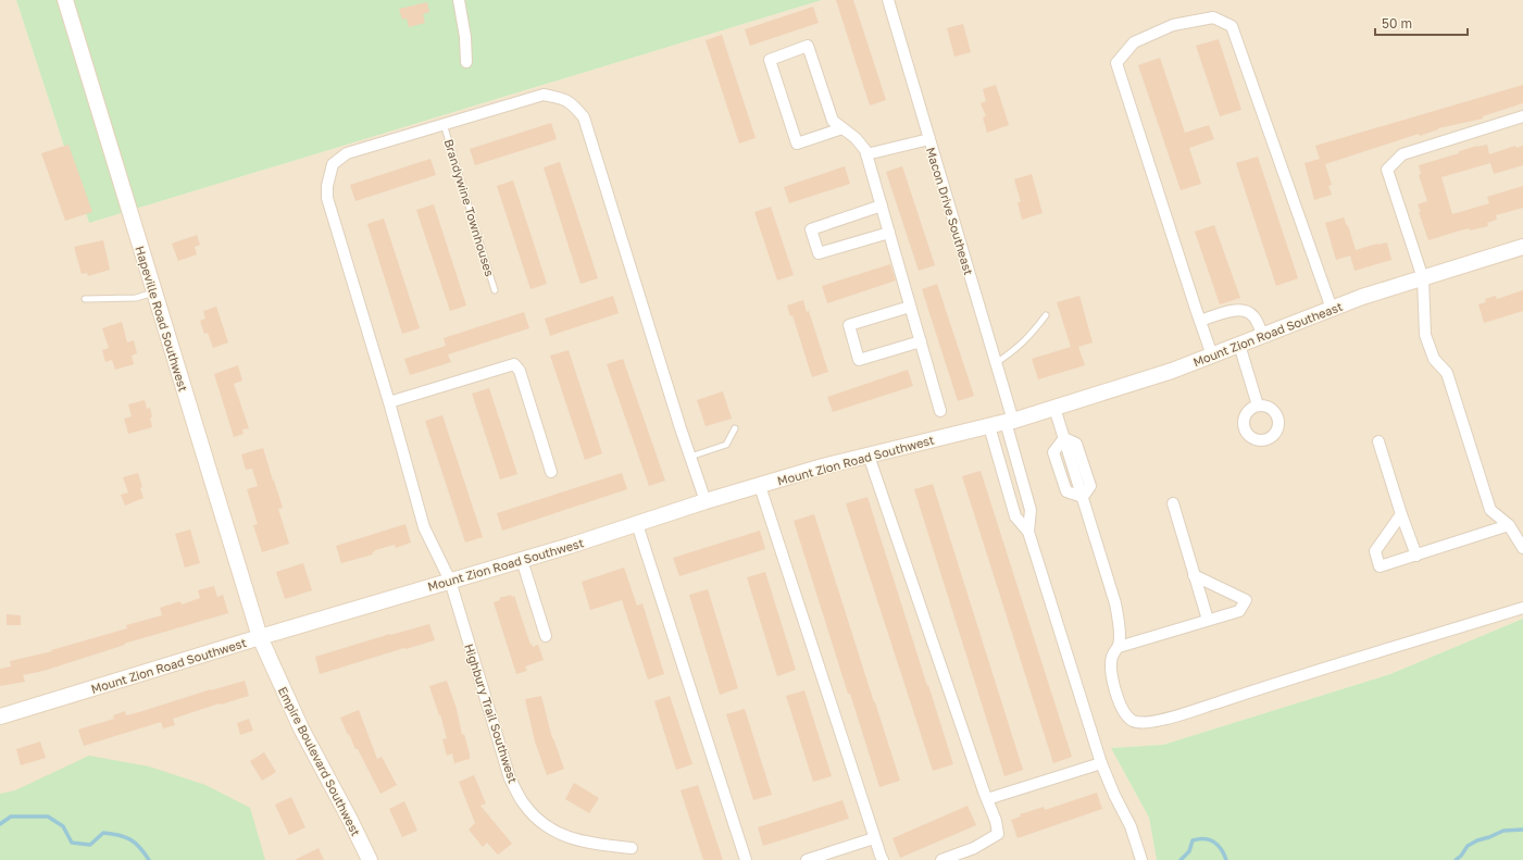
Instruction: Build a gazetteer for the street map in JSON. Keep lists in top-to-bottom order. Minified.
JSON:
{"streets":{"street":["Macon Drive Southeast","Hapeville Road Southwest","Mount Zion Road Southeast","Mount Zion Road Southwest","Highbury Trail Southwest","Empire Boulevard Southwest"],"lane":["Brandywine Townhouses"]},"crossings":[["Brandywine Townhouses","Highbury Trail Southwest"],["Macon Drive Southeast","Mount Zion Road Southeast"],["Macon Drive Southeast","Mount Zion Road Southwest"],["Hapeville Road Southwest","Mount Zion Road Southwest"],["Hapeville Road Southwest","Empire Boulevard Southwest"],["Mount Zion Road Southeast","Mount Zion Road Southwest"],["Mount Zion Road Southwest","Highbury Trail Southwest"],["Mount Zion Road Southwest","Empire Boulevard Southwest"]],"scale_bar":"50 m"}
